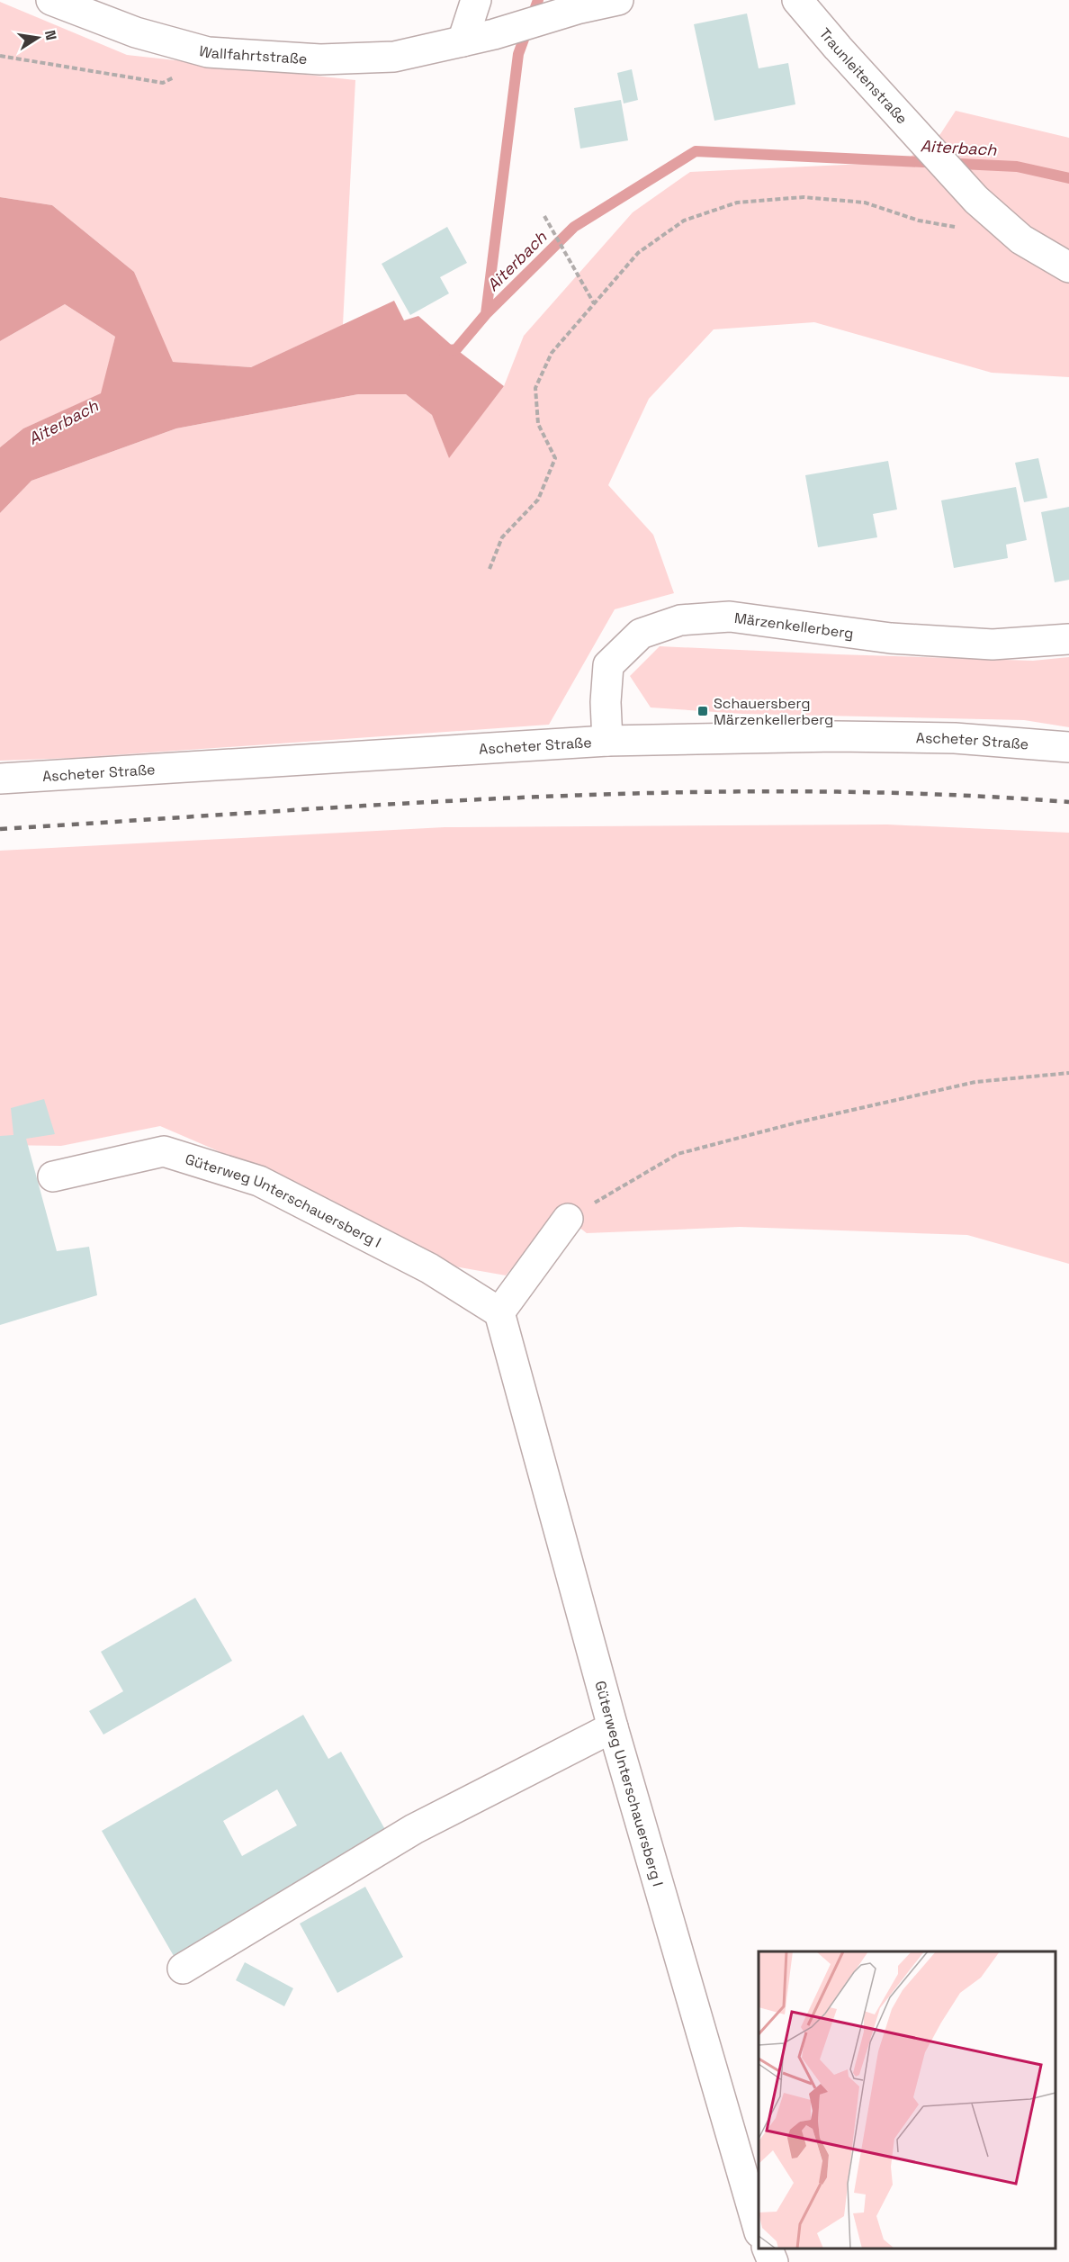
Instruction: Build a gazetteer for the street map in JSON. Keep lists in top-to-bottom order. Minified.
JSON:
{"streets":{"street":["Wallfahrtstraße","Traunleitenstraße","Märzenkellerberg","Ascheter Straße","Güterweg Unterschauersberg I"]},"crossings":[["Märzenkellerberg","Ascheter Straße"]],"water":["Aiterbach"],"places":{"transit":["Schauersberg Märzenkellerberg"]},"north":"right"}
